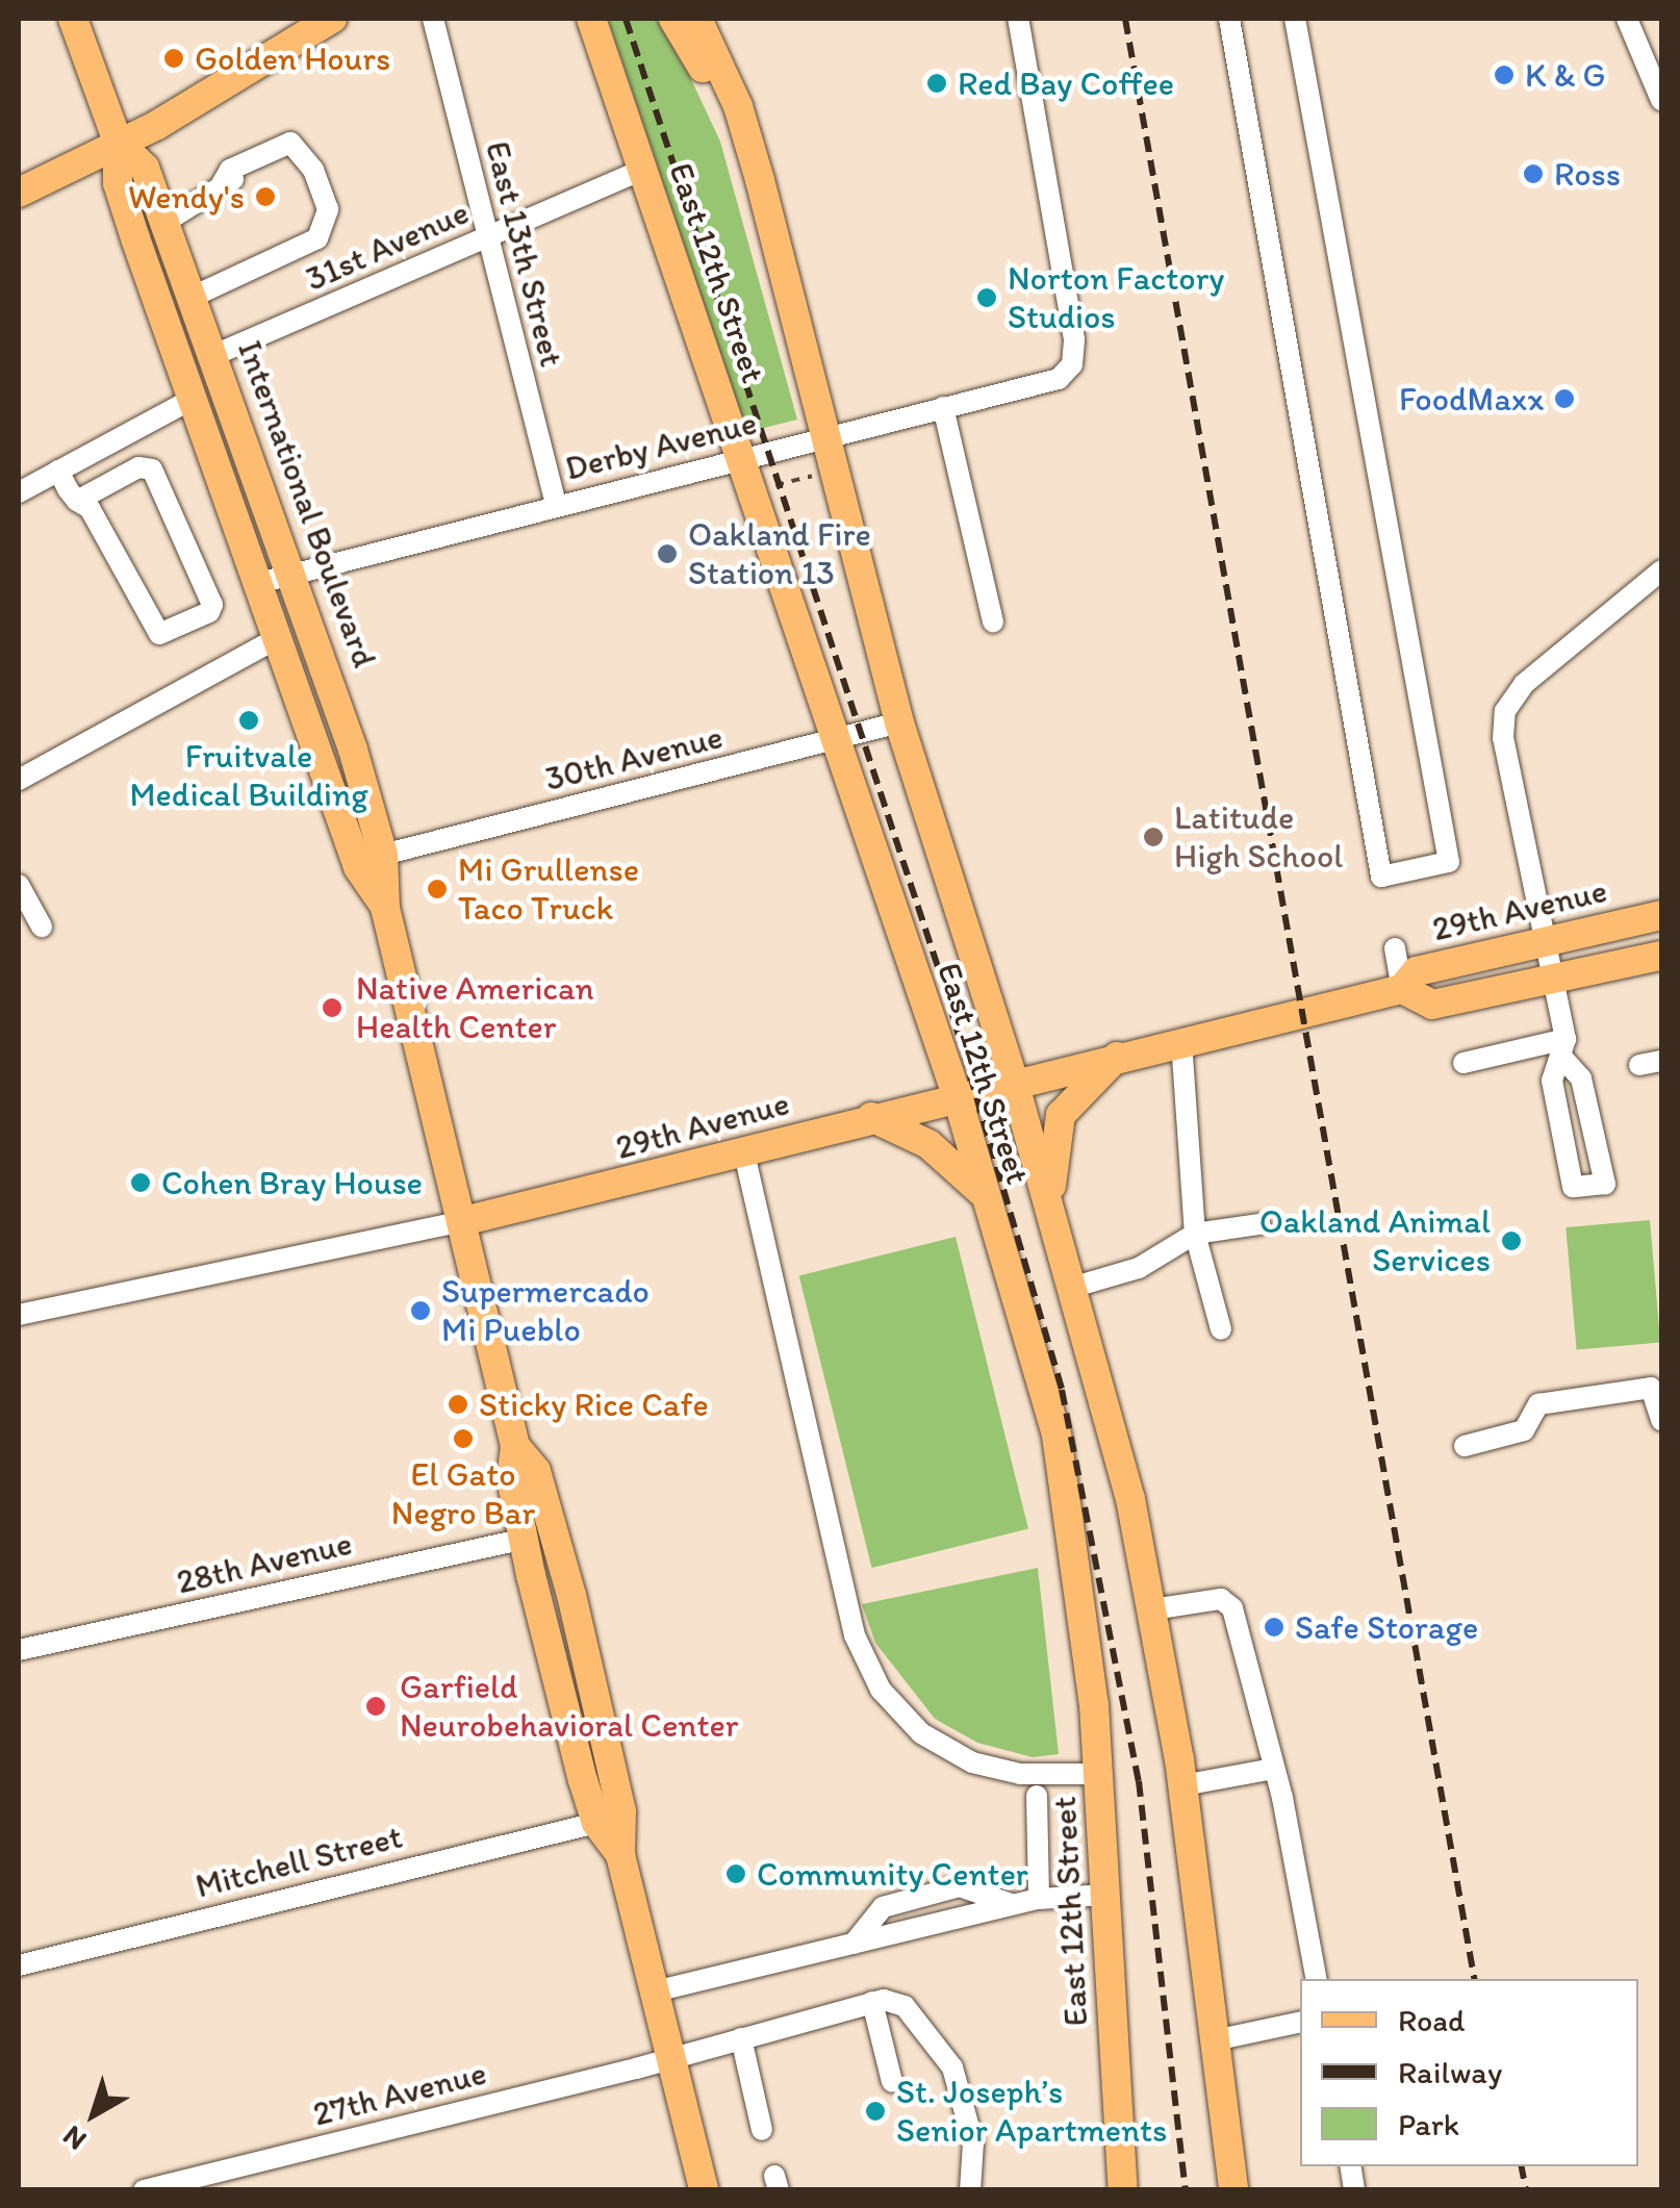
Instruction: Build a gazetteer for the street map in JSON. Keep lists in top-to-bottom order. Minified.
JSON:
{"streets":{"main road":["East 12th Street","International Boulevard","29th Avenue"],"street":["31st Avenue","East 13th Street","Derby Avenue","30th Avenue","28th Avenue","Mitchell Street","27th Avenue"]},"crossings":[["31st Avenue","East 13th Street"],["31st Avenue","East 12th Street"],["31st Avenue","International Boulevard"],["East 13th Street","Derby Avenue"],["East 12th Street","Derby Avenue"],["East 12th Street","30th Avenue"],["East 12th Street","29th Avenue"],["Derby Avenue","International Boulevard"],["International Boulevard","30th Avenue"],["International Boulevard","29th Avenue"],["International Boulevard","28th Avenue"],["International Boulevard","Mitchell Street"],["International Boulevard","27th Avenue"]],"places":["Golden Hours","K & G","Red Bay Coffee","Ross","Wendy's","Norton Factory Studios","FoodMaxx","Oakland Fire Station 13","Fruitvale Medical Building","Latitude High School","Mi Grullense Taco Truck","Native American Health Center","Cohen Bray House","Oakland Animal Services","Supermercado Mi Pueblo","Sticky Rice Cafe","El Gato Negro Bar","Safe Storage","Garfield Neurobehavioral Center","Community Center","St. Joseph’s Senior Apartments"],"legend":["Road","Railway","Park"],"north":"bottom left"}
